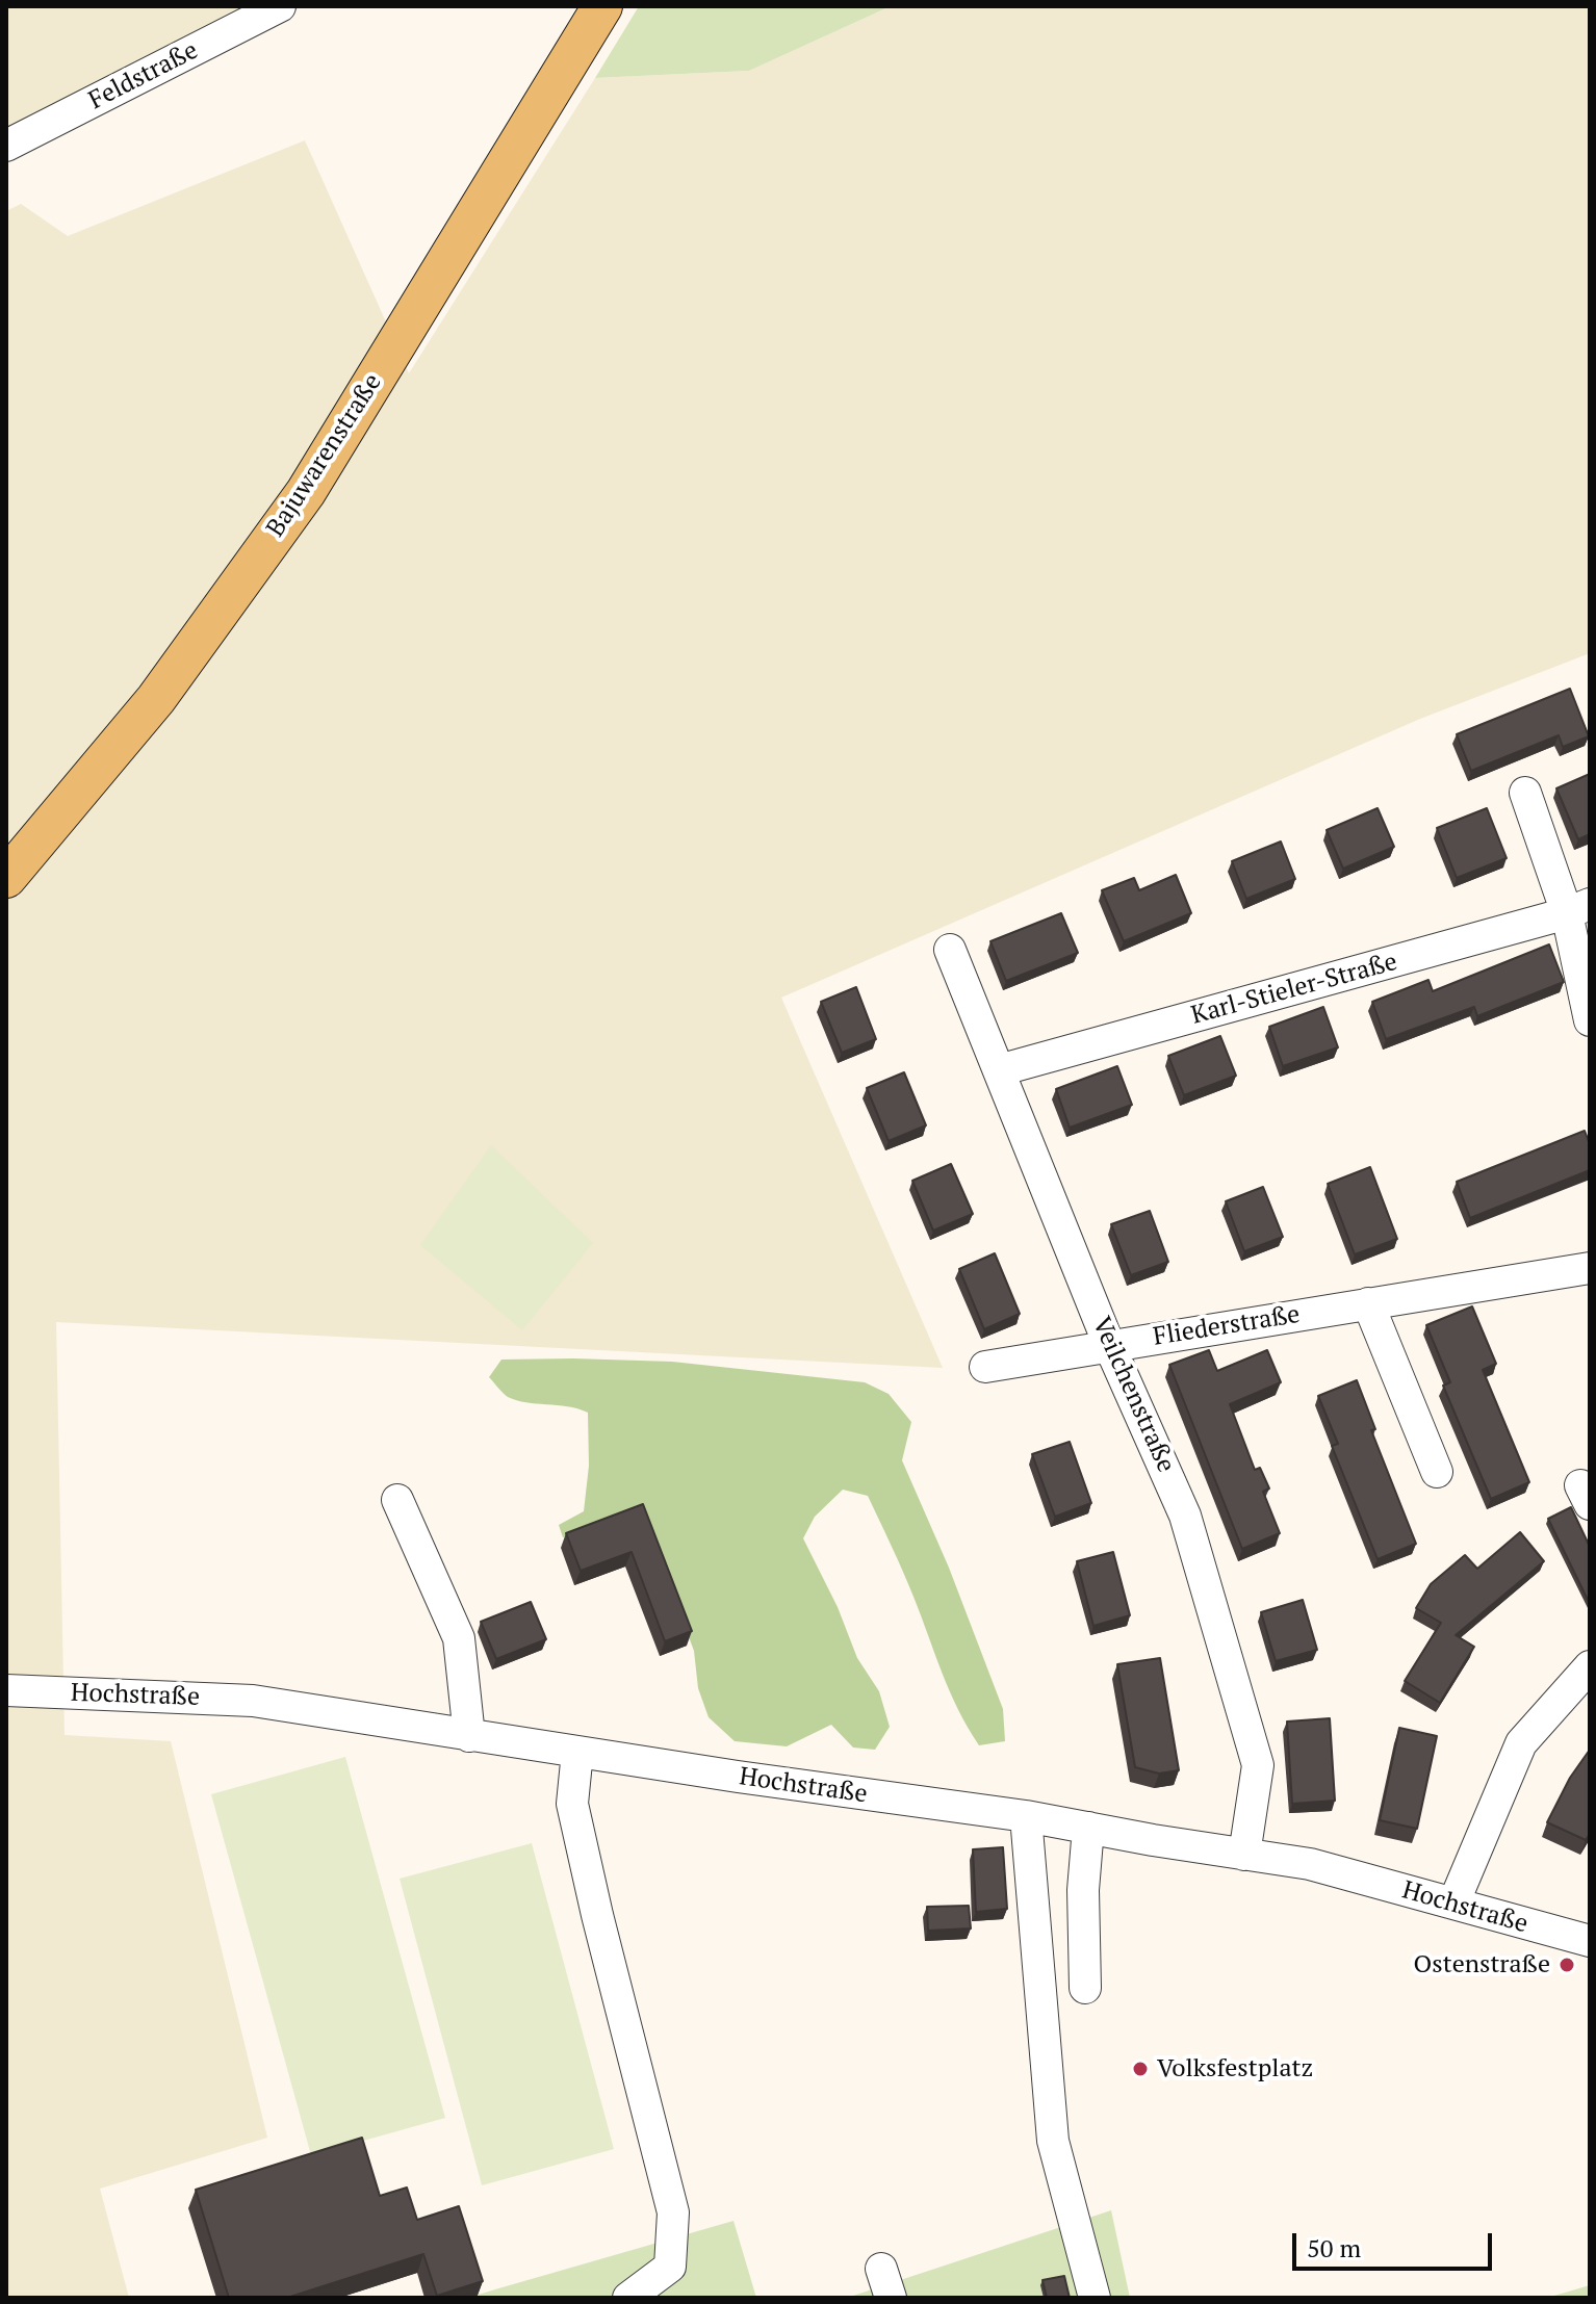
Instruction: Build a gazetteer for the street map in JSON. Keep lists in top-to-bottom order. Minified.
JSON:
{"streets":{"main road":["Bajuwarenstraße"],"street":["Feldstraße","Karl-Stieler-Straße","Fliederstraße","Veilchenstraße","Hochstraße"]},"crossings":[["Karl-Stieler-Straße","Veilchenstraße"],["Fliederstraße","Veilchenstraße"],["Veilchenstraße","Hochstraße"]],"places":["Ostenstraße","Volksfestplatz"],"scale_bar":"50 m"}
